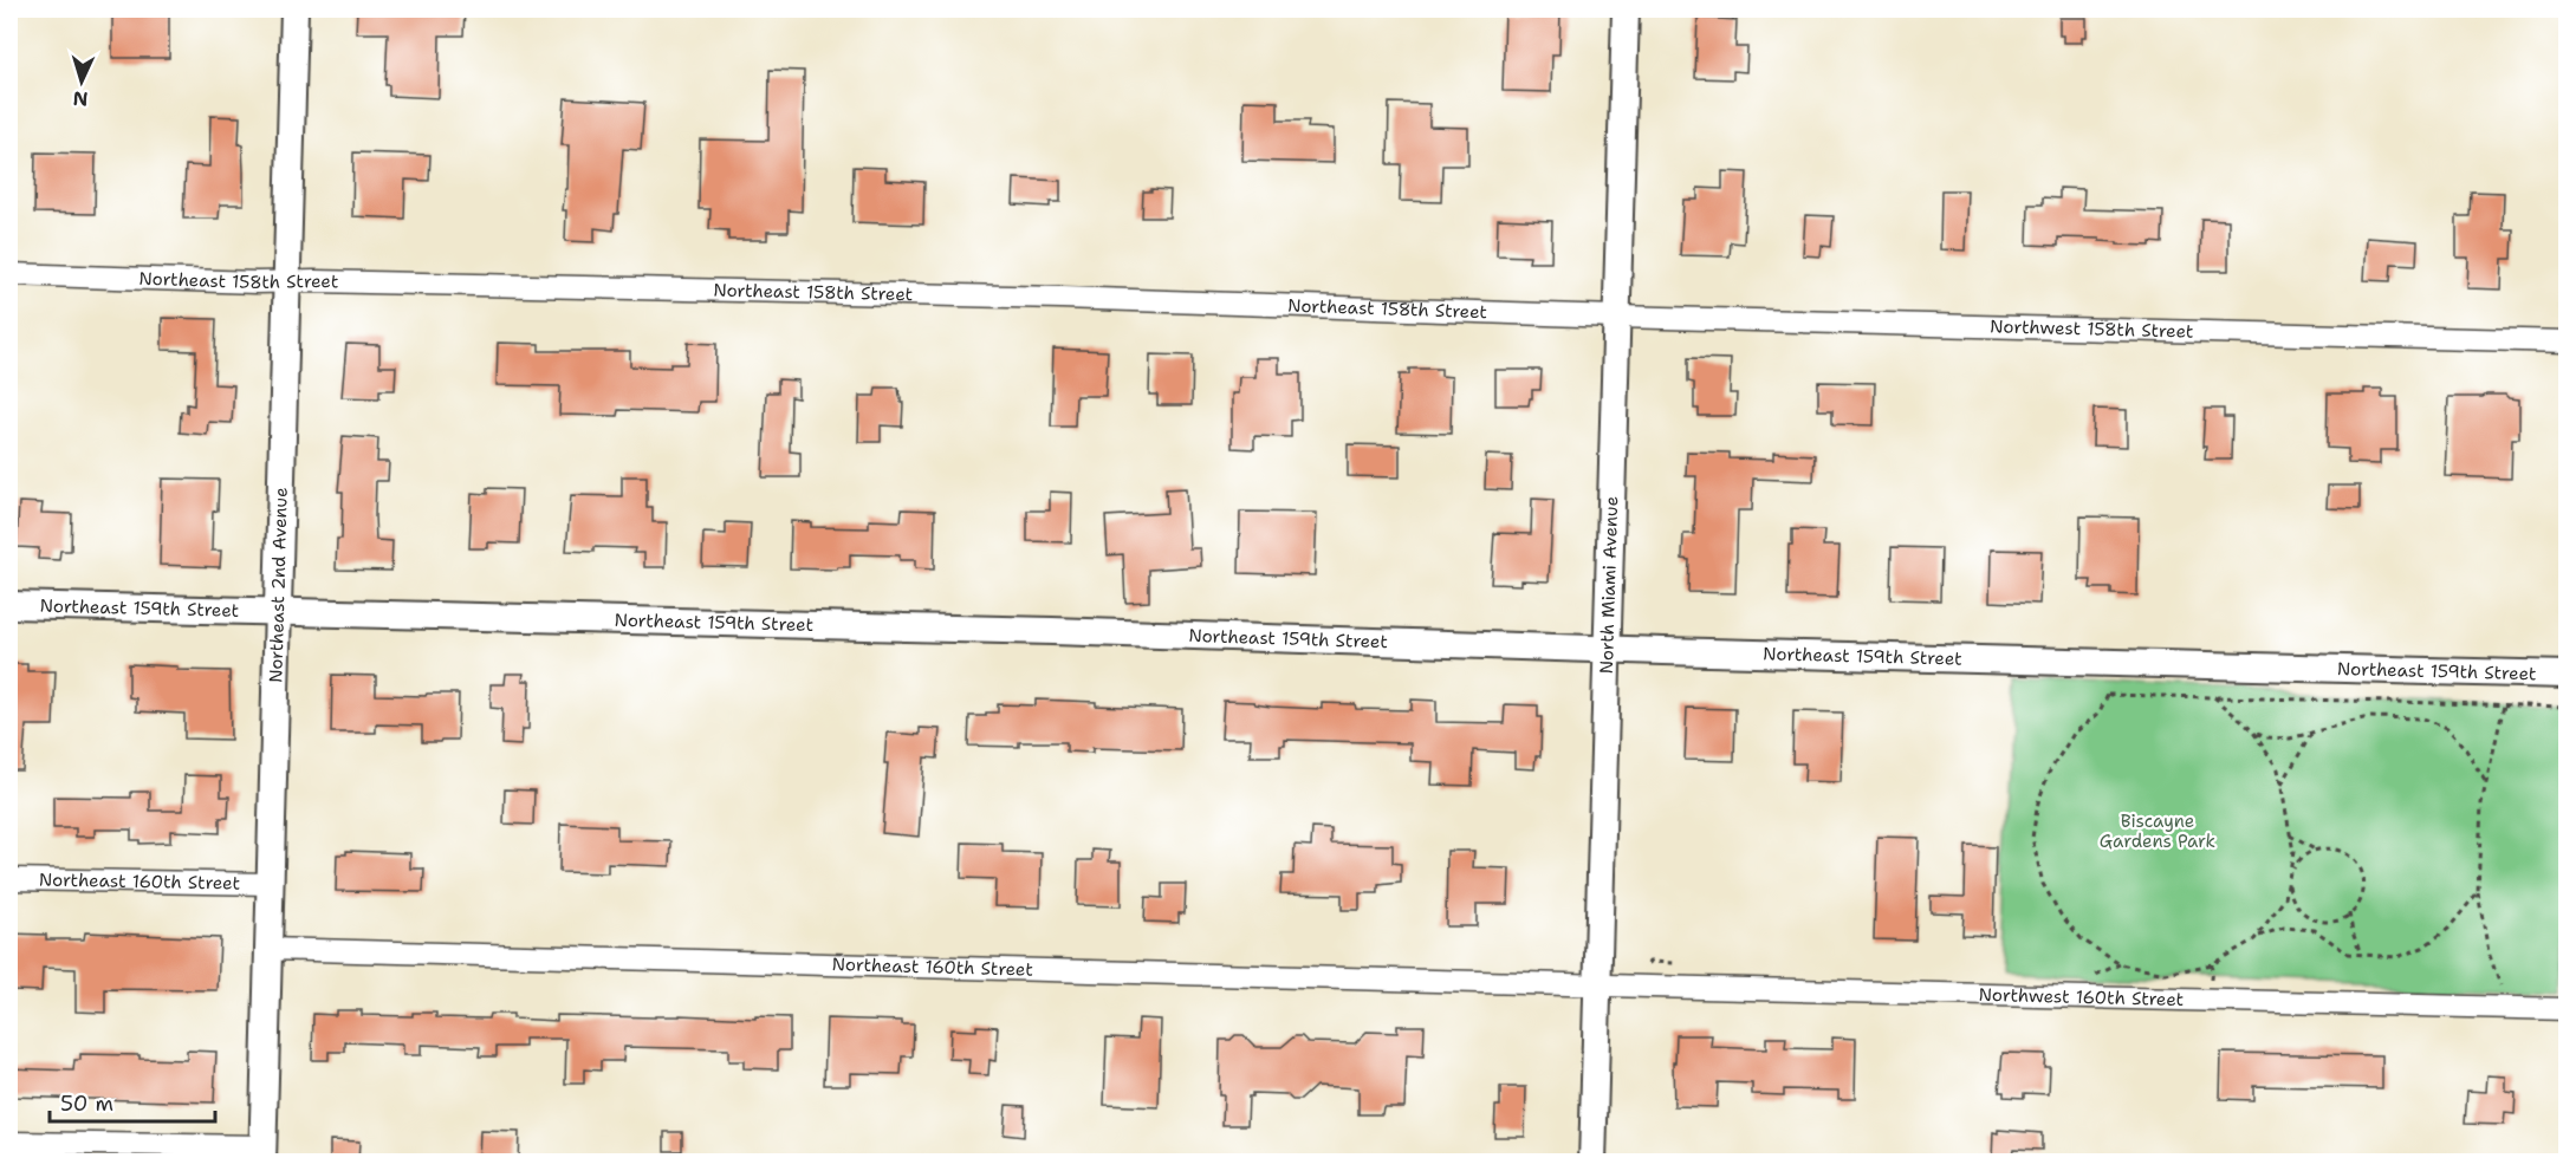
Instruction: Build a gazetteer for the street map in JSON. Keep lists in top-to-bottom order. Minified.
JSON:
{"streets":{"street":["Northeast 158th Street","Northwest 158th Street","Northeast 2nd Avenue","North Miami Avenue","Northeast 159th Street","Northeast 160th Street","Northwest 160th Street"]},"crossings":[["Northeast 158th Street","Northwest 158th Street"],["Northeast 158th Street","Northeast 2nd Avenue"],["Northeast 158th Street","North Miami Avenue"],["Northwest 158th Street","North Miami Avenue"],["Northeast 2nd Avenue","Northeast 159th Street"],["Northeast 2nd Avenue","Northeast 160th Street"],["North Miami Avenue","Northeast 159th Street"],["North Miami Avenue","Northeast 160th Street"],["North Miami Avenue","Northwest 160th Street"],["Northeast 160th Street","Northwest 160th Street"]],"parks":["Biscayne Gardens Park"],"scale_bar":"50 m","north":"bottom"}
